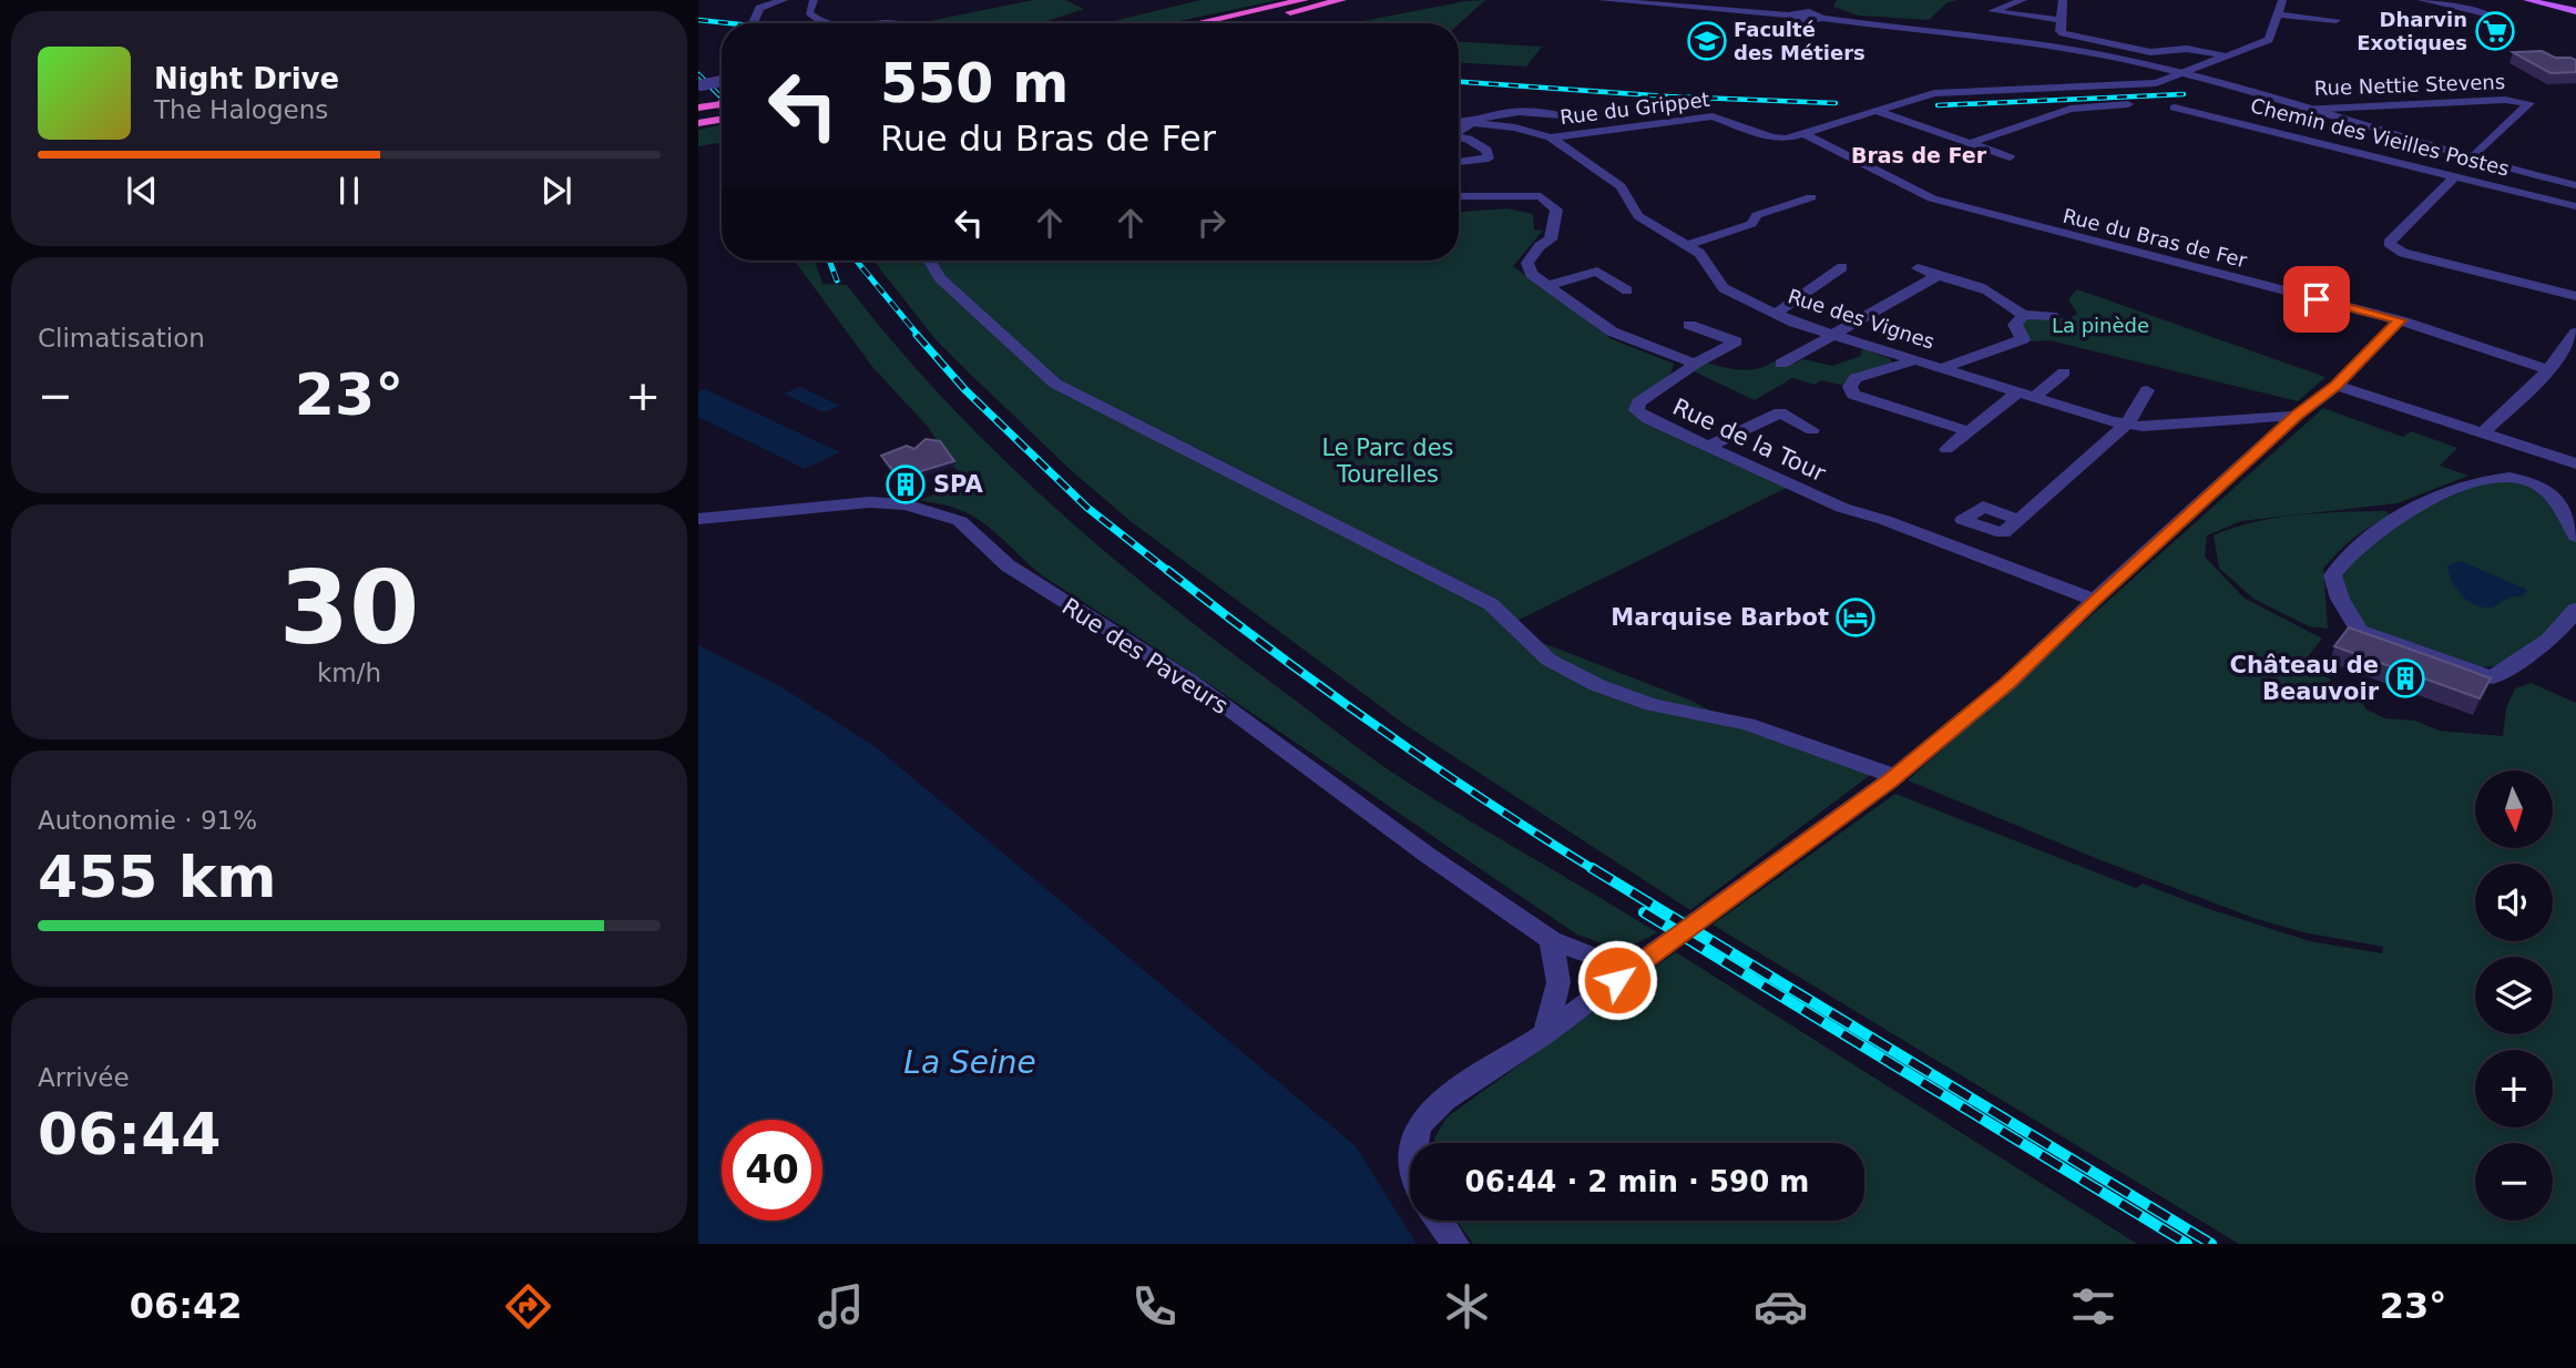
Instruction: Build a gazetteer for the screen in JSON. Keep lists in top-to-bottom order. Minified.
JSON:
{"streets":{"street":["Rue Nettie Stevens","Rue du Grippet","Chemin des Vieilles Postes","Rue du Bras de Fer","Rue des Vignes","Rue de la Tour","Rue des Paveurs"]},"crossings":[["Rue du Grippet","Rue du Bras de Fer"],["Rue du Grippet","Rue des Vignes"]],"districts":["Bras de Fer"],"water":["La Seine"],"parks":["La pinède","Le Parc des Tourelles"],"places":{"supermarket":["Dharvin Exotiques"],"school or university":["Faculté des Métiers"],"building":["SPA","Château de Beauvoir"],"hotel":["Marquise Barbot"]},"north":"bottom","page":{"turn":["550 m","Rue du Bras de Fer"],"song":["Night Drive","The Halogens"],"tile":["Climatisation",["30","km/h"],["Autonomie · 91%","455 km"],["Arrivée","06:44"]],"heat":["−","23°","+"],"map_buttons":["+","−"],"limit":"40","trip":"06:44 · 2 min · 590 m","tabs":["06:42","23°"]}}
